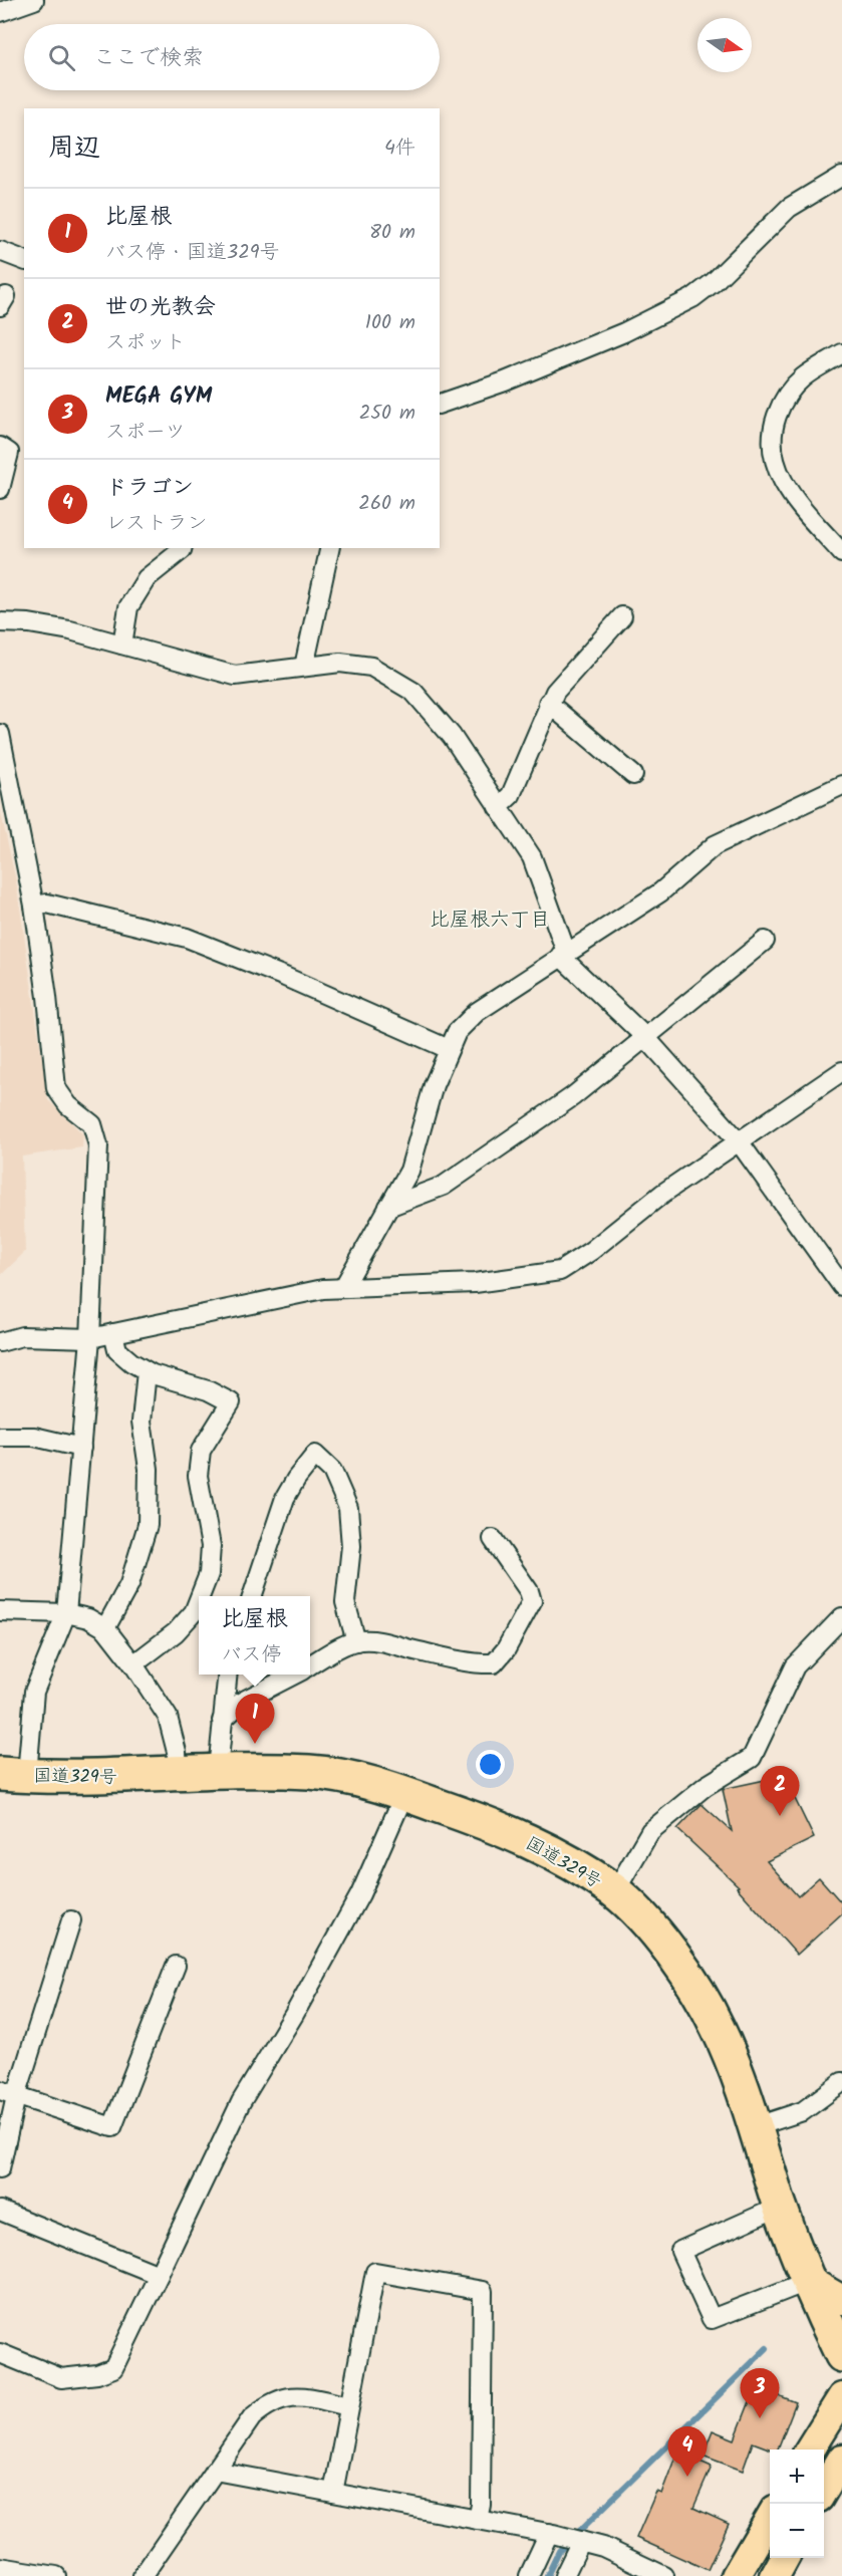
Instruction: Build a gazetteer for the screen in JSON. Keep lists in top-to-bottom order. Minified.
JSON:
{"streets":{"highway":["国道329号"]},"districts":["比屋根六丁目"],"north":"right","page":{"search":"ここで検索","heading":["周辺","4件"],"list":[{"mark":"1","name":"比屋根","note":"バス停 · 国道329号","value":"80 m"},{"mark":"2","name":"世の光教会","note":"スポット","value":"100 m"},{"mark":"3","name":"MEGA GYM","note":"スポーツ","value":"250 m"},{"mark":"4","name":"ドラゴン","note":"レストラン","value":"260 m"}],"popup":["比屋根","バス停"],"pins":["1","2","3","4"],"map_buttons":["+","−"]}}
